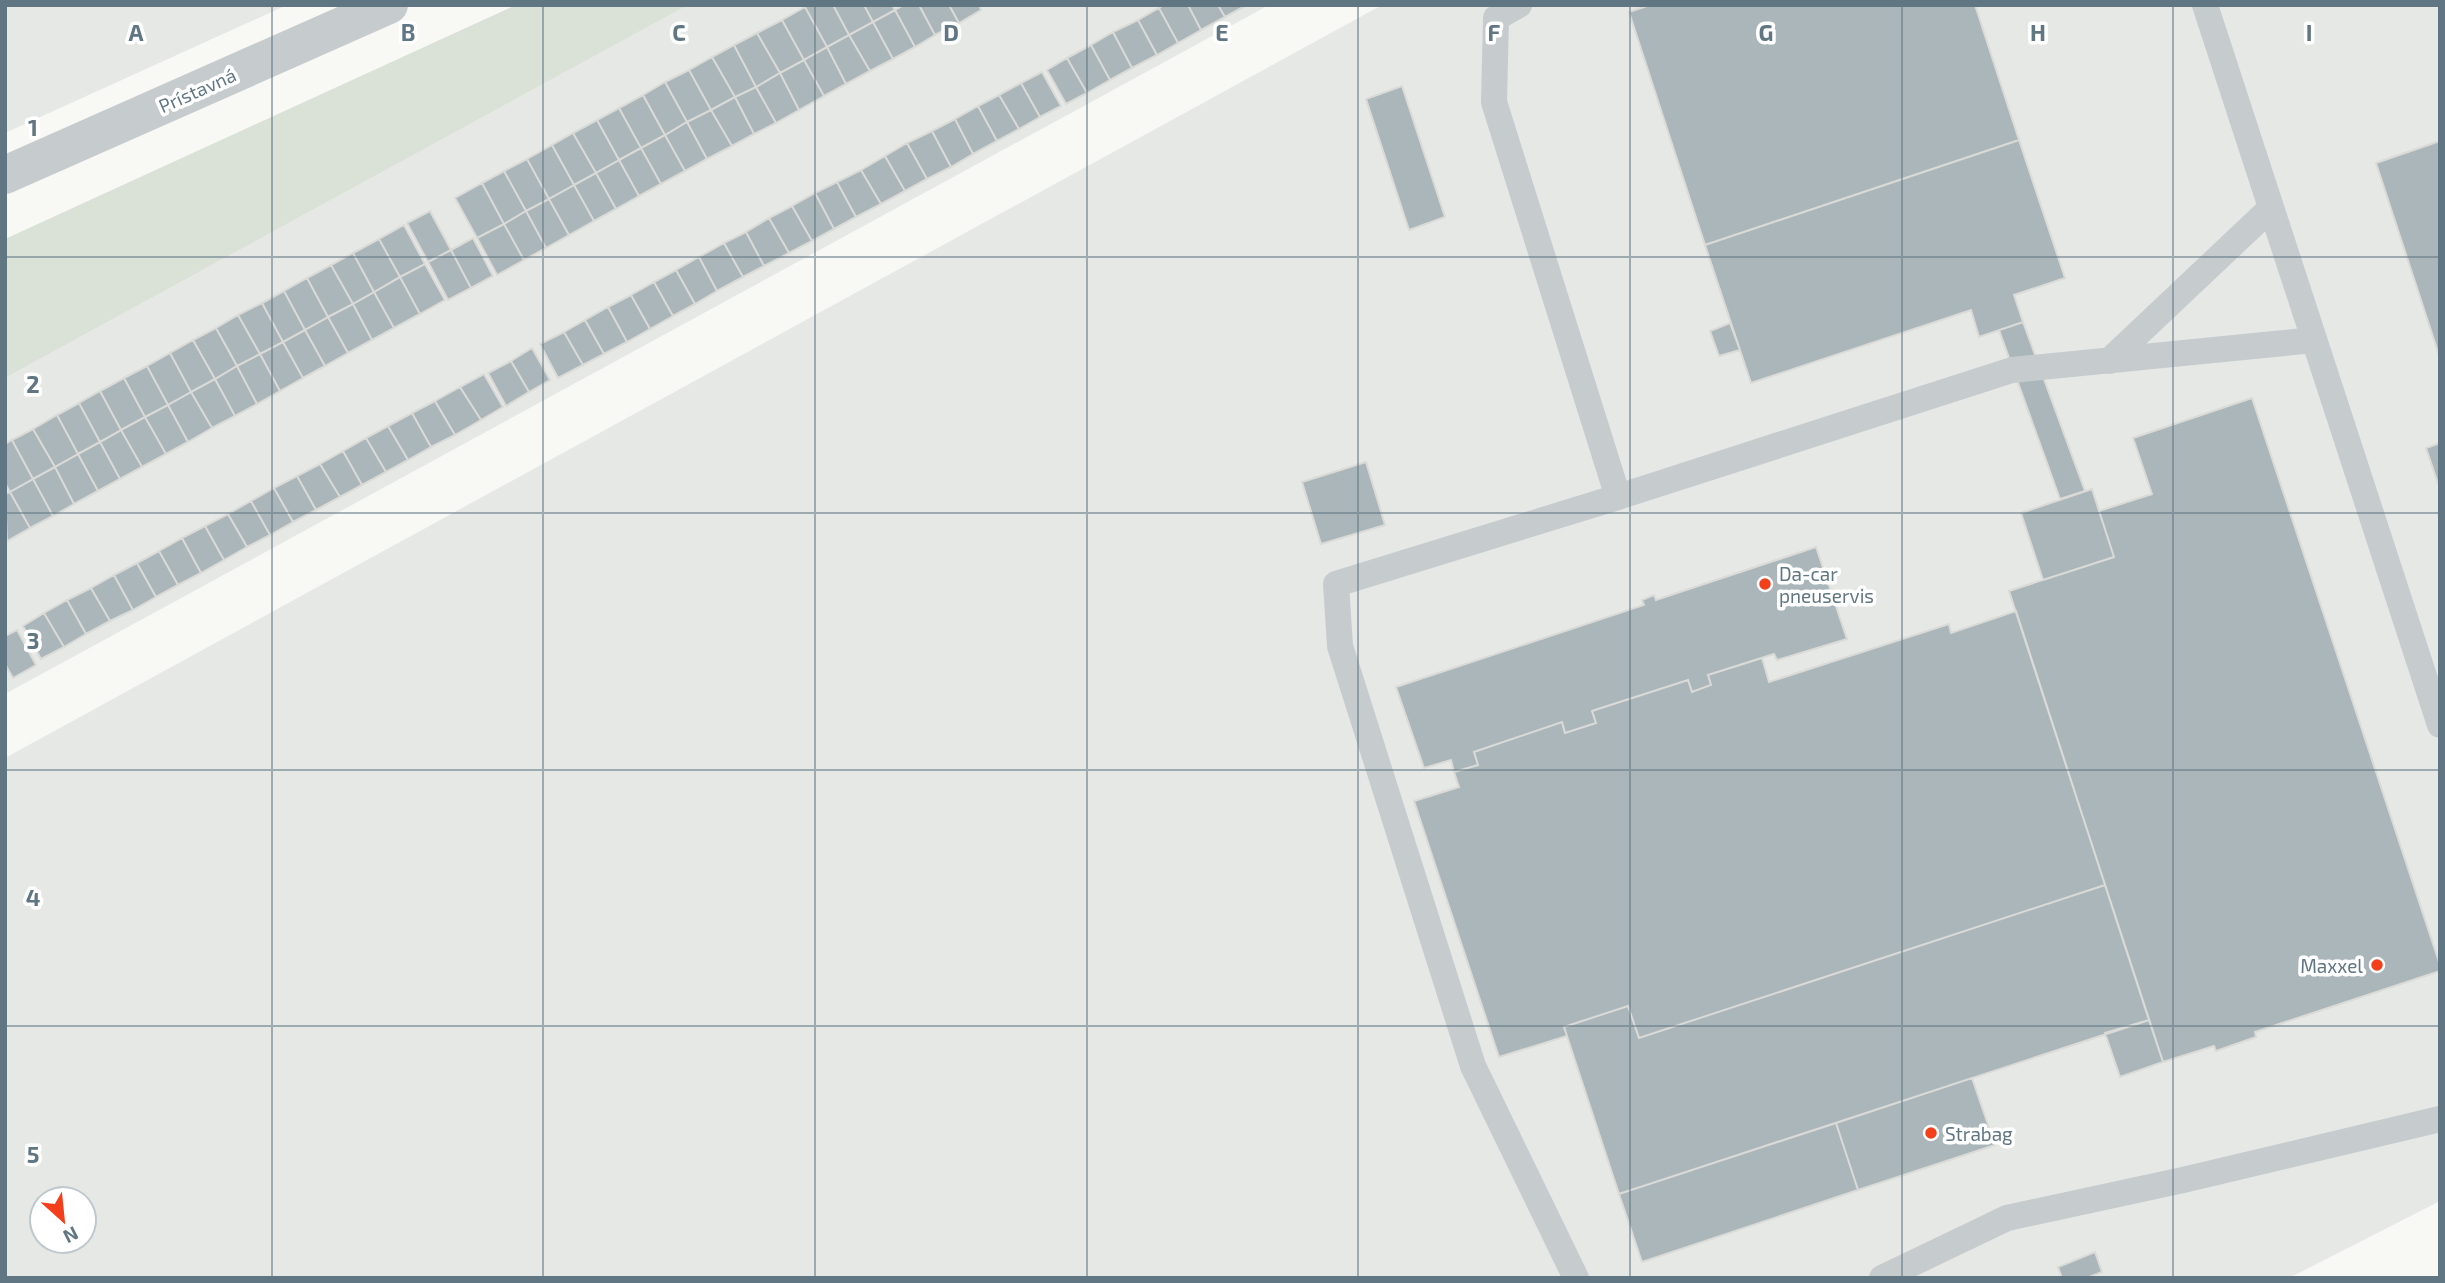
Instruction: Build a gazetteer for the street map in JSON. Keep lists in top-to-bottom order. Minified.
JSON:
{"streets":{"street":["Prístavná"]},"places":["Da-car pneuservis","Maxxel","Strabag"],"north":"bottom right","grid":{"columns":["A","B","C","D","E","F","G","H","I"],"rows":["1","2","3","4","5"]}}
